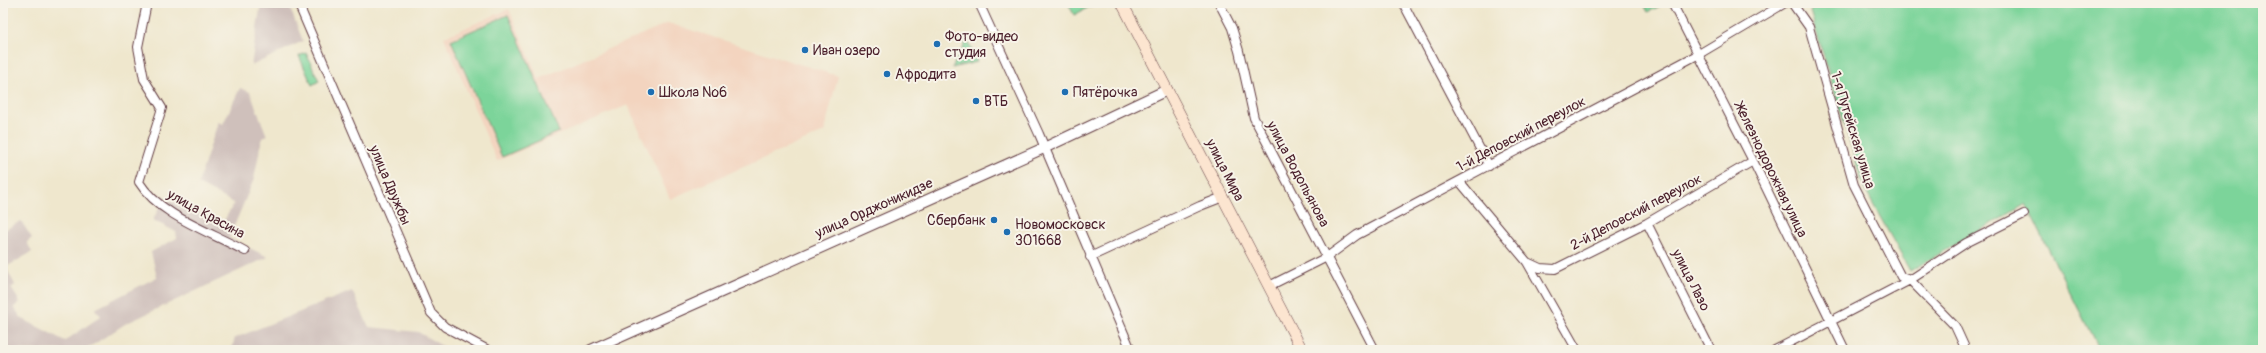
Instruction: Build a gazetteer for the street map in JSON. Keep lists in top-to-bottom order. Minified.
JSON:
{"streets":{"main road":["улица Мира"],"street":["1-я Путейская улица","1-й Деповский переулок","Железнодорожная улица","улица Водопьянова","улица Дружбы","улица Орджоникидзе","2-й Деповский переулок","улица Красина","улица Лазо"]},"crossings":[["1-й Деповский переулок","улица Мира"],["1-й Деповский переулок","Железнодорожная улица"],["1-й Деповский переулок","улица Водопьянова"],["улица Мира","улица Орджоникидзе"],["Железнодорожная улица","2-й Деповский переулок"],["2-й Деповский переулок","улица Лазо"]],"places":["Фото-видео студия","Иван озеро","Афродита","Школа №6","Пятёрочка","ВТБ","Сбербанк","Новомосковск 301668"]}
